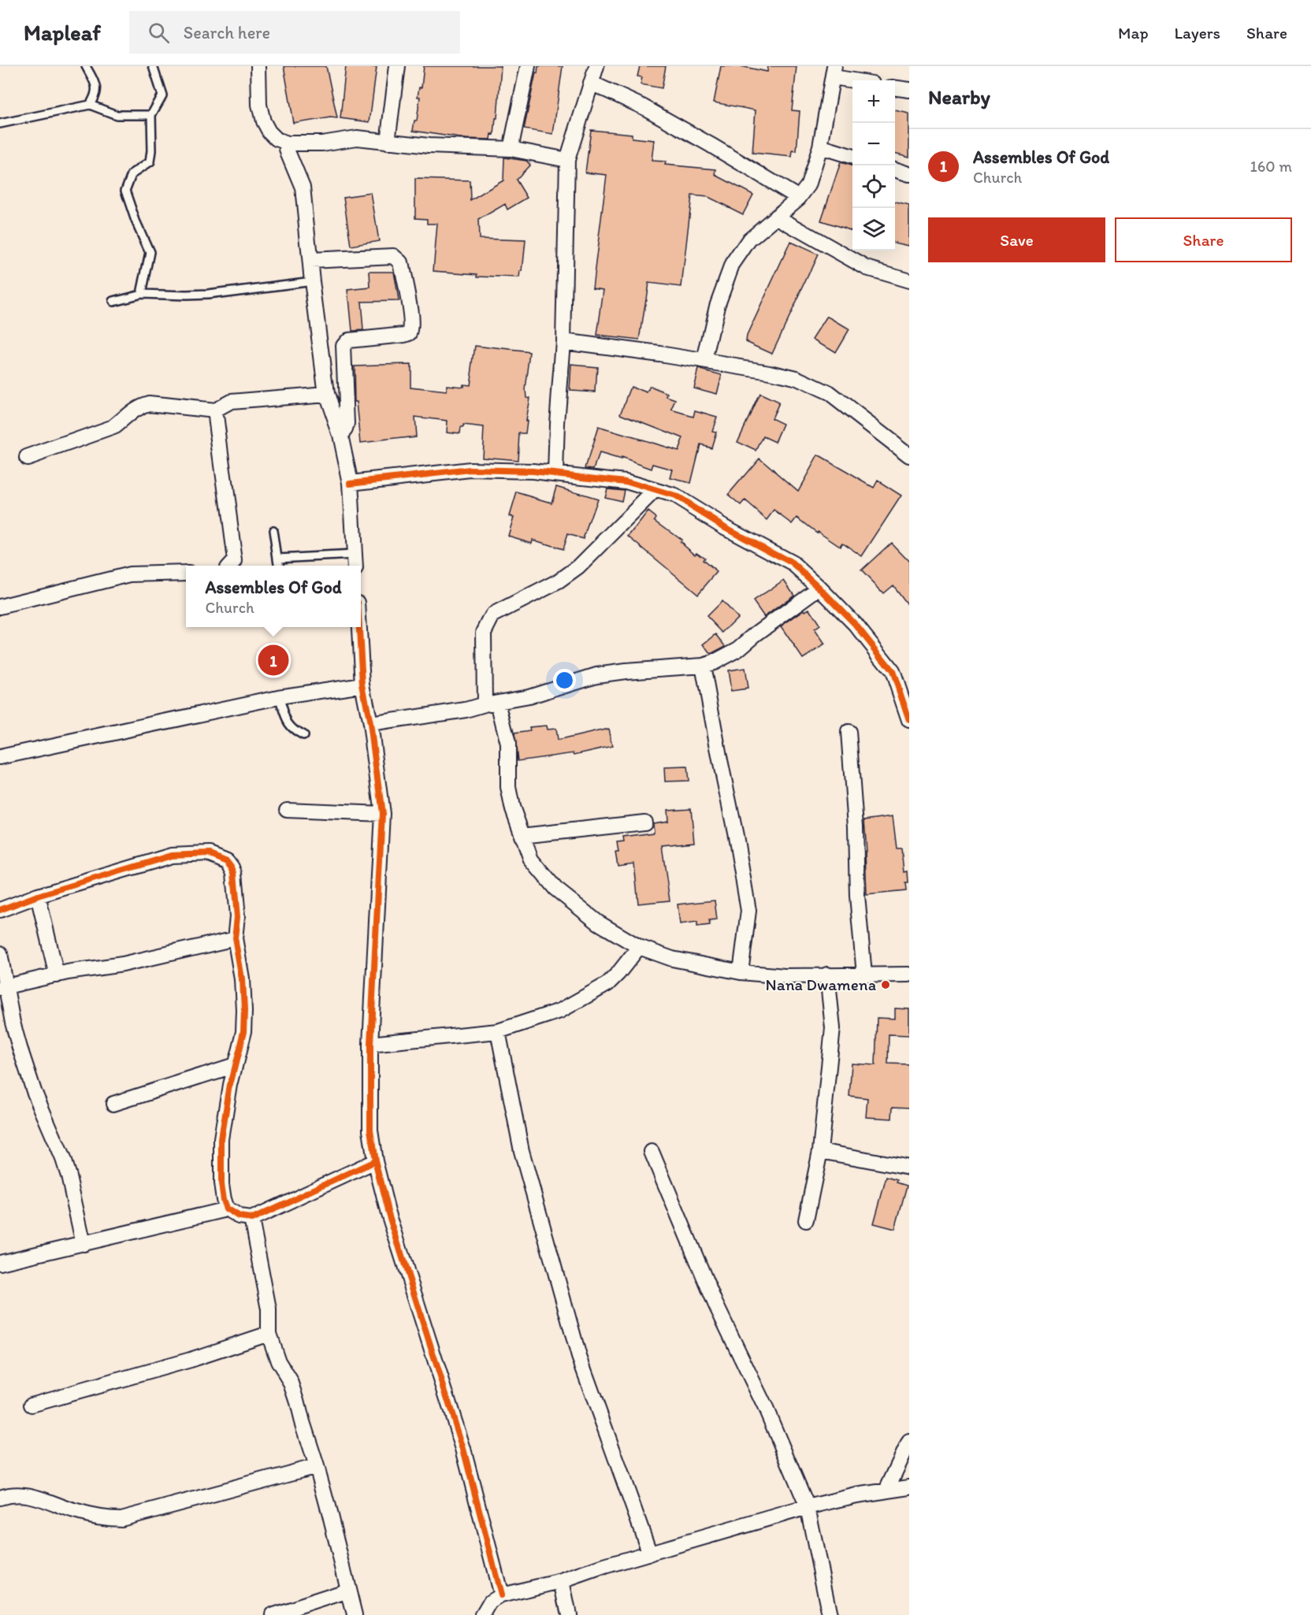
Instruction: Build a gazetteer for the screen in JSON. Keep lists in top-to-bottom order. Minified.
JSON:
{"places":["Nana Dwamena"],"page":{"header":"Mapleaf","search":"Search here","nav":["Map","Layers","Share"],"heading":"Nearby","map_buttons":["+","−"],"list":[{"mark":"1","name":"Assembles Of God","note":"Church","value":"160 m"}],"buttons":["Save","Share"],"popup":["Assembles Of God","Church"],"pins":"1"}}
